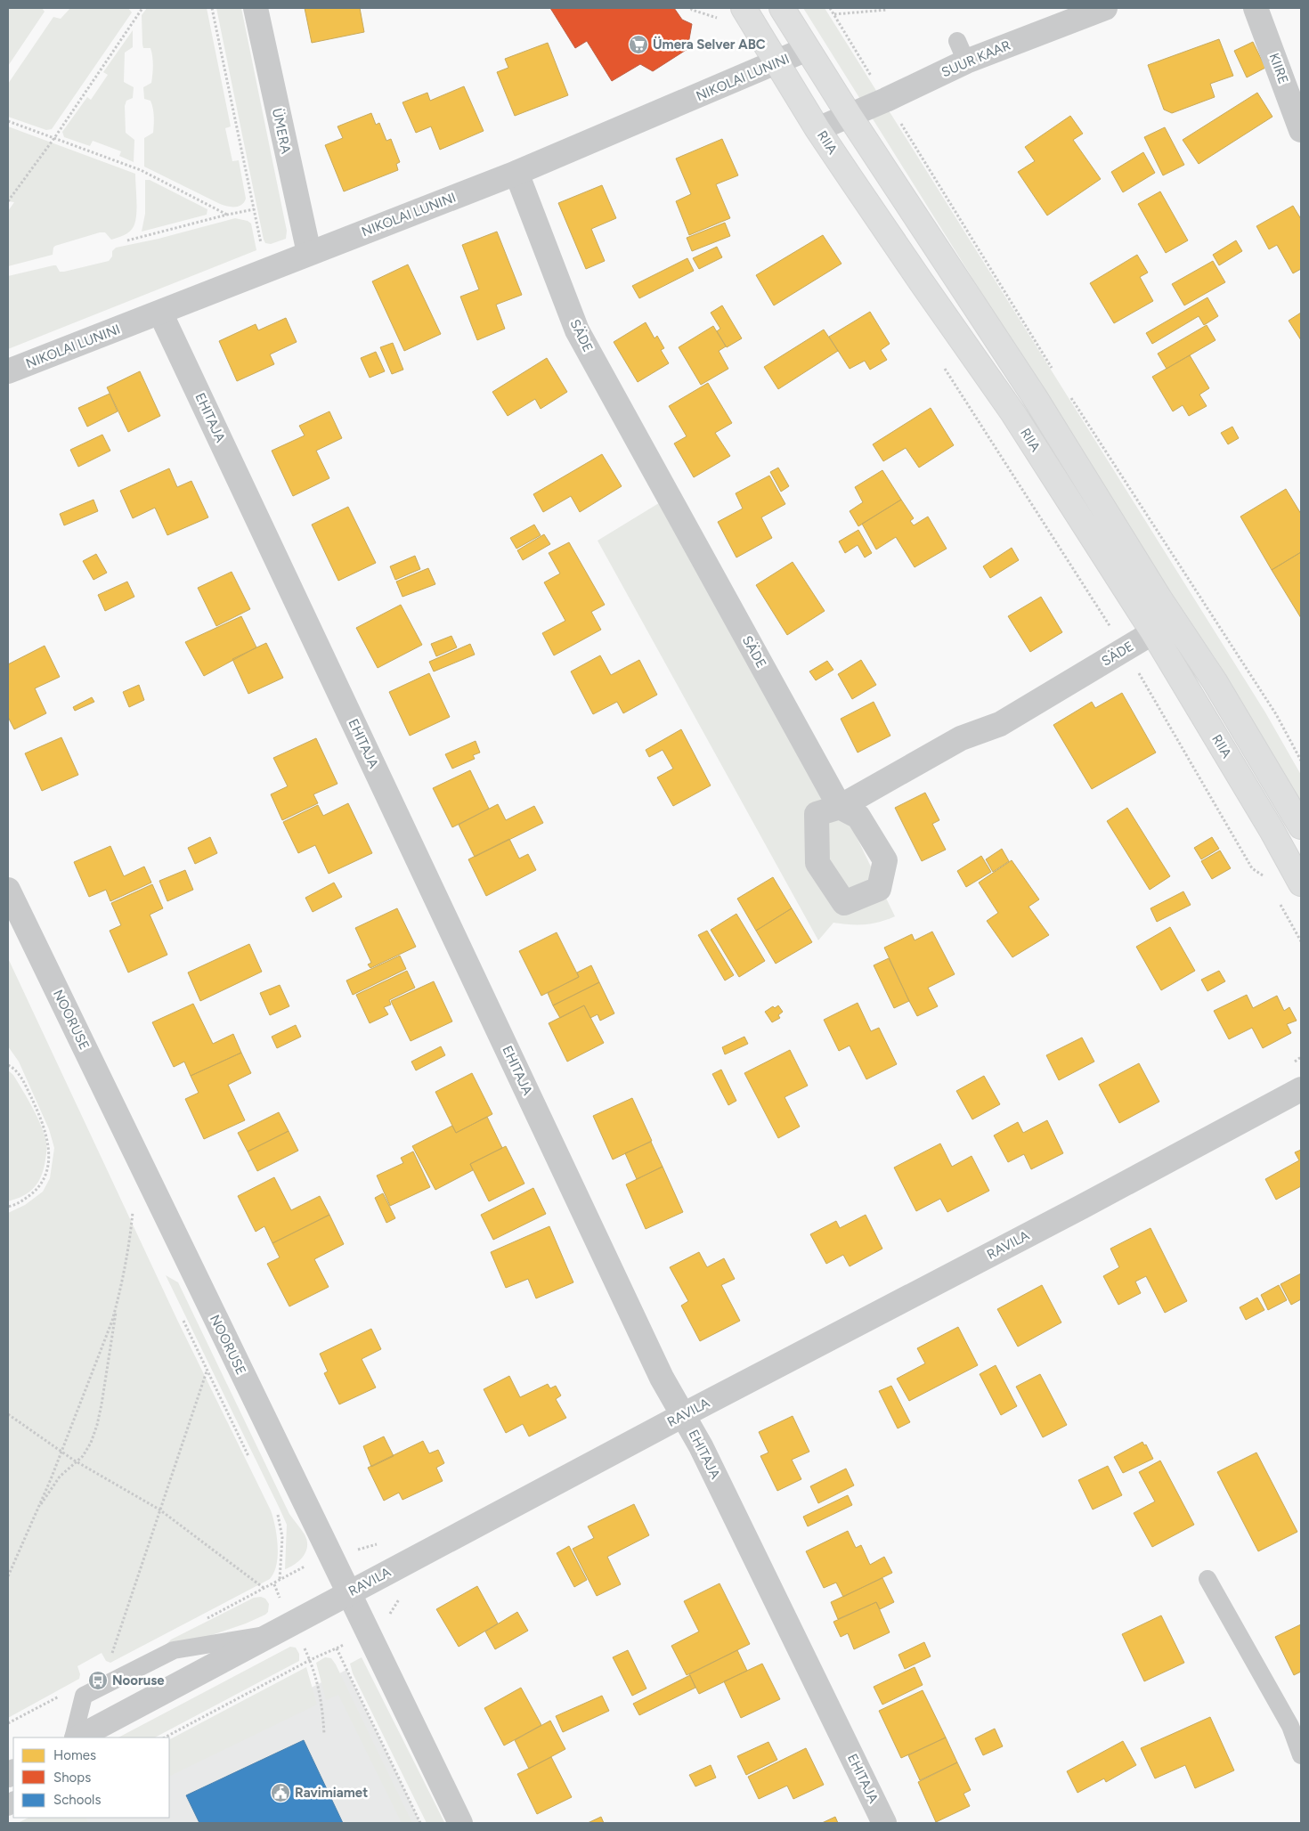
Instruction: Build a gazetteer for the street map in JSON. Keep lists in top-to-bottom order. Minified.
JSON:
{"streets":{"highway":["RIIA"],"street":["SUUR KAAR","KIIRE","NIKOLAI LUNINI","ÜMERA","SÄDE","EHITAJA","NOORUSE","RAVILA"]},"crossings":[["SUUR KAAR","RIIA"],["NIKOLAI LUNINI","ÜMERA"],["NIKOLAI LUNINI","RIIA"],["NIKOLAI LUNINI","SÄDE"],["NIKOLAI LUNINI","EHITAJA"],["RIIA","SÄDE"],["EHITAJA","RAVILA"],["NOORUSE","RAVILA"]],"places":{"supermarket":["Ümera Selver ABC"],"bus stop":["Nooruse"],"public building":["Ravimiamet"]},"legend":["Homes","Shops","Schools"]}
